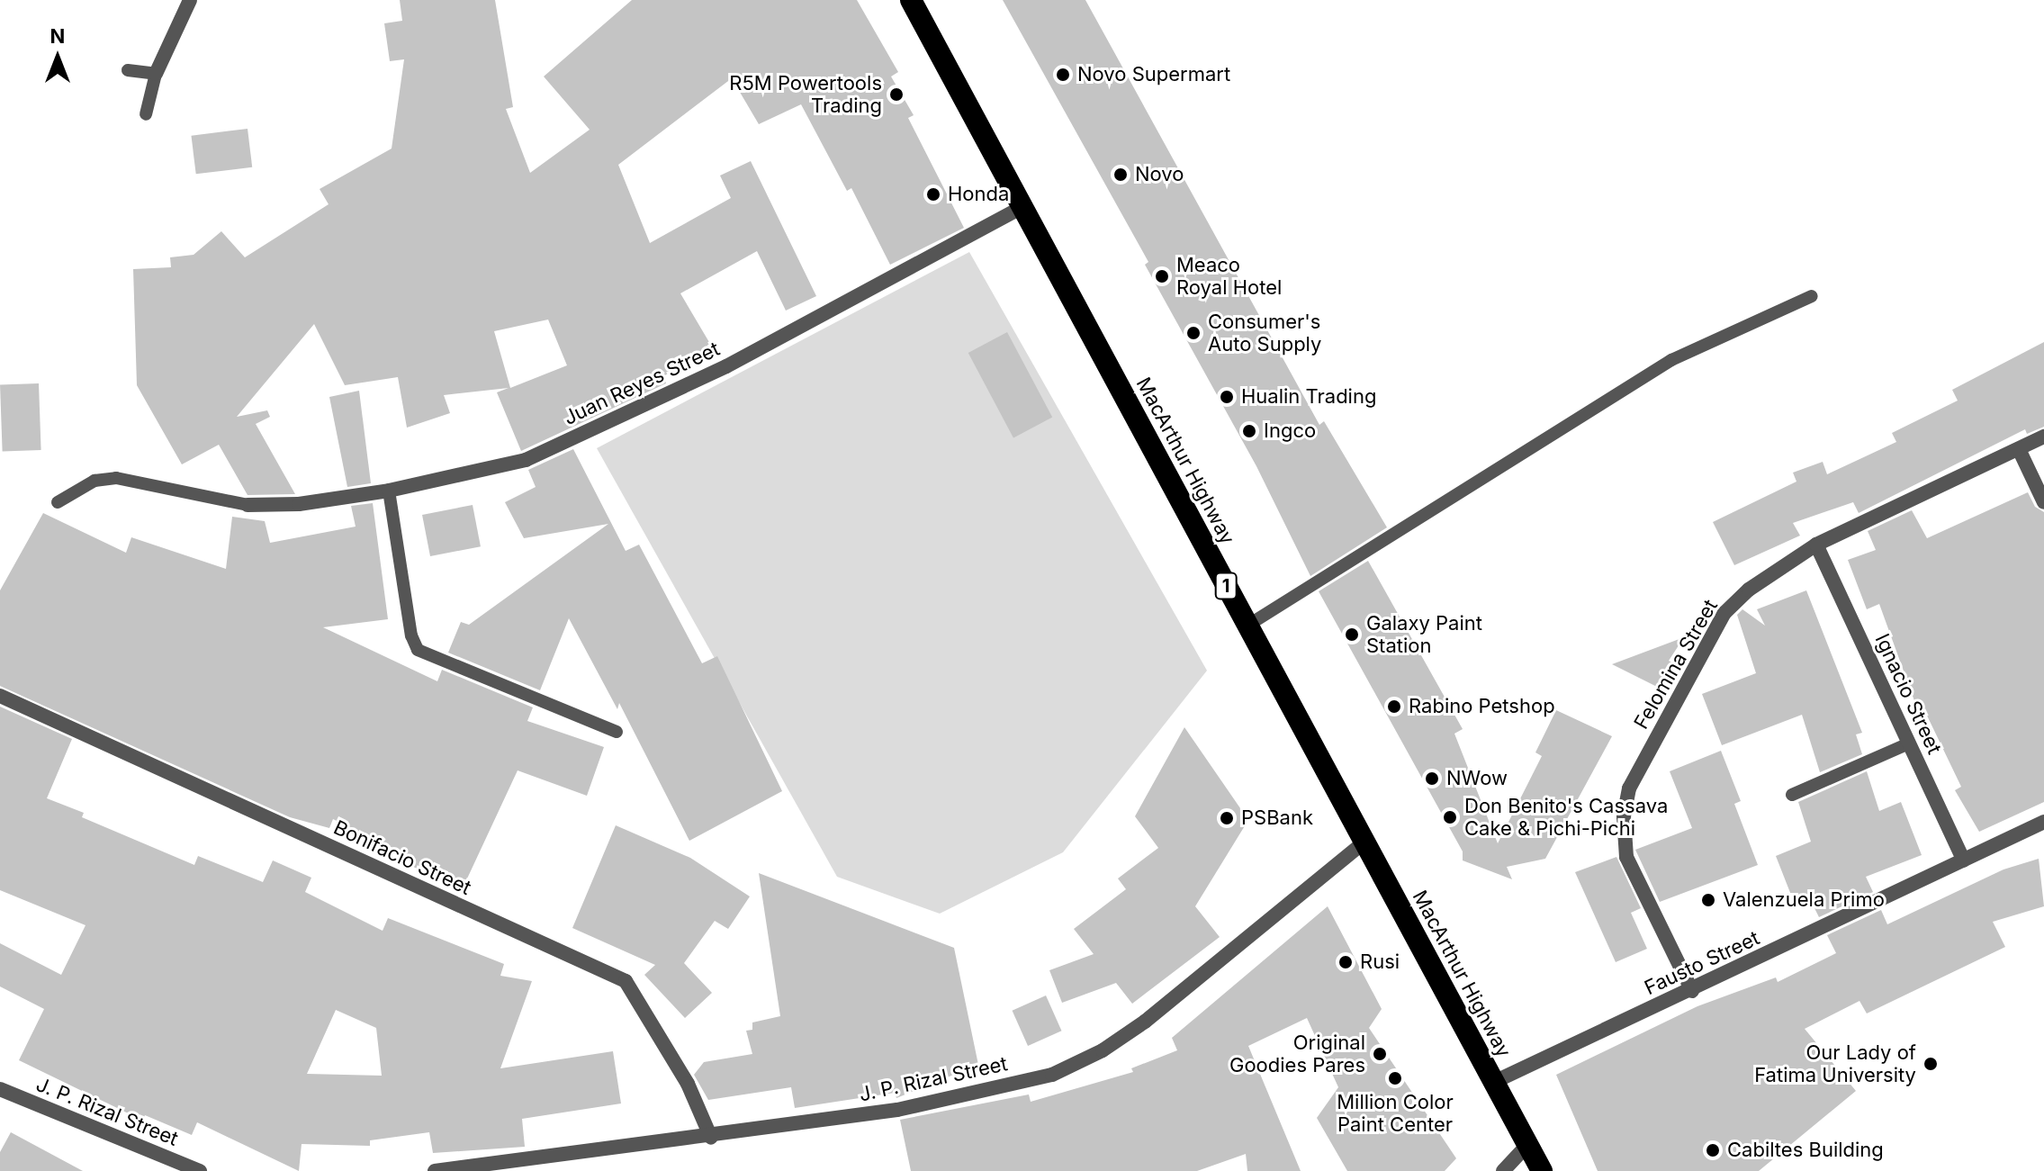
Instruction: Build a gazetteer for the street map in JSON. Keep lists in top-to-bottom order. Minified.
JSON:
{"streets":{"highway":["MacArthur Highway","1"],"street":["Juan Reyes Street","Felomina Street","Ignacio Street","Bonifacio Street","Fausto Street","J. P. Rizal Street"]},"crossings":[["Juan Reyes Street","MacArthur Highway"],["MacArthur Highway","Fausto Street"],["MacArthur Highway","J. P. Rizal Street"],["Felomina Street","Ignacio Street"],["Felomina Street","Fausto Street"],["Ignacio Street","Fausto Street"],["Bonifacio Street","J. P. Rizal Street"]],"places":["Novo Supermart","R5M Powertools Trading","Novo","Honda","Meaco Royal Hotel","Consumer's Auto Supply","Hualin Trading","Ingco","Galaxy Paint Station","Rabino Petshop","NWow","Don Benito's Cassava Cake & Pichi-Pichi","PSBank","Valenzuela Primo","Rusi","Original Goodies Pares","Our Lady of Fatima University","Million Color Paint Center","Cabiltes Building"],"north":"top"}
